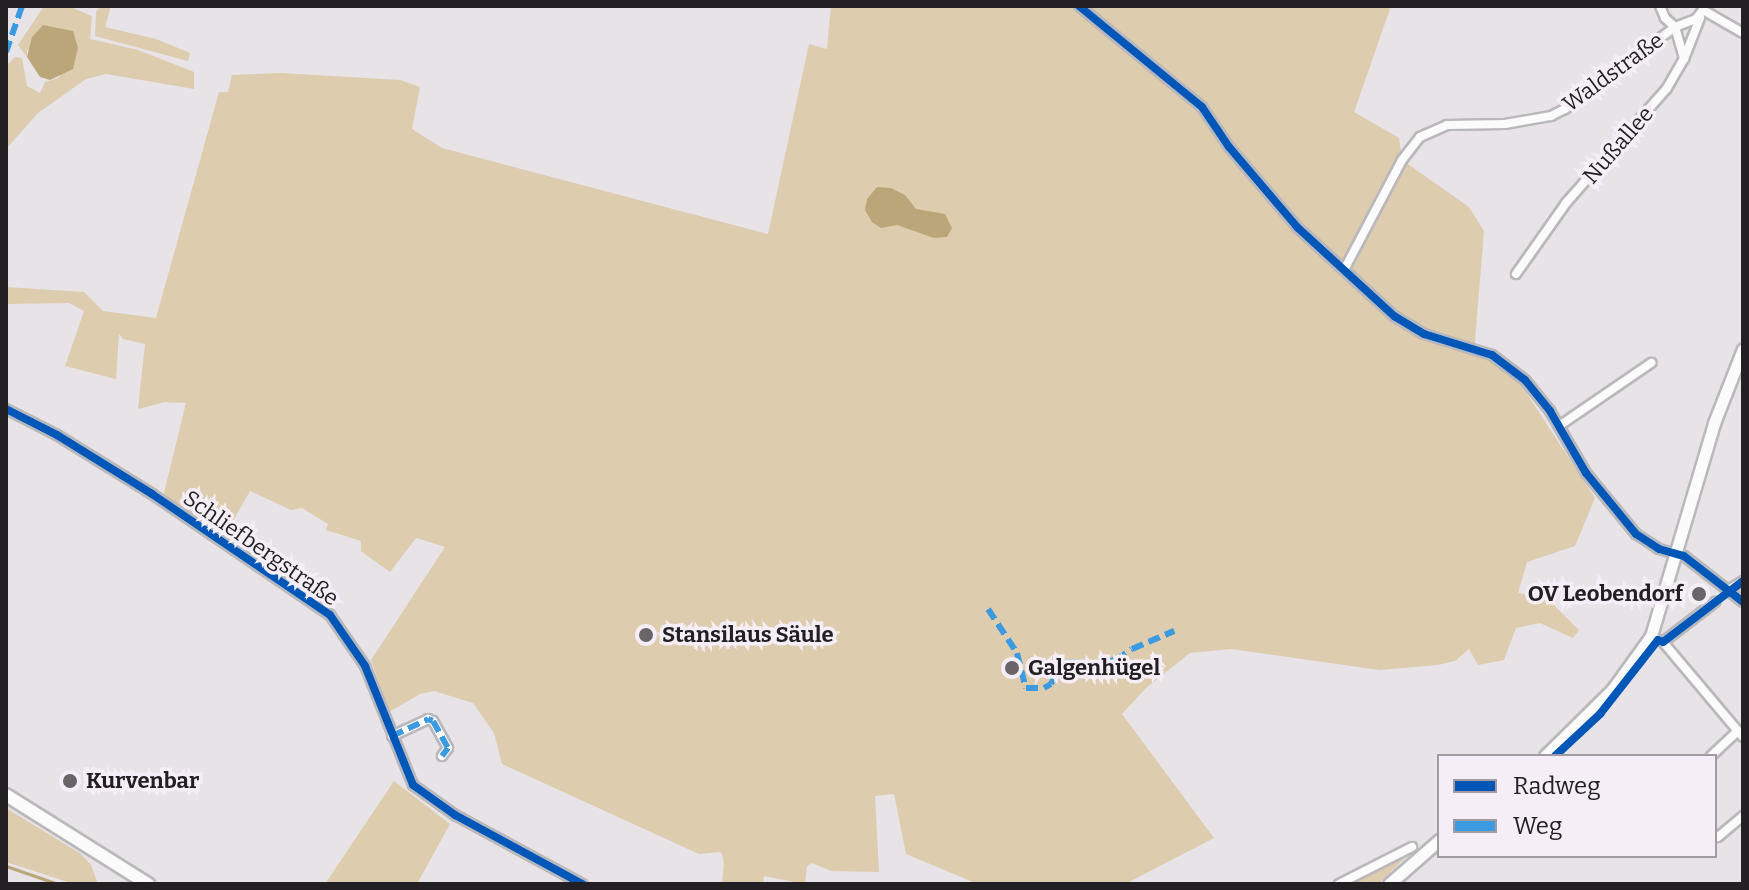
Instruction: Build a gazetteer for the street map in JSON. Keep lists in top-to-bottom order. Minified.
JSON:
{"streets":{"street":["Waldstraße","Nußallee","Schliefbergstraße"]},"crossings":[["Waldstraße","Nußallee"]],"places":["OV Leobendorf","Stansilaus Säule","Galgenhügel","Kurvenbar"],"legend":["Radweg","Weg"]}
